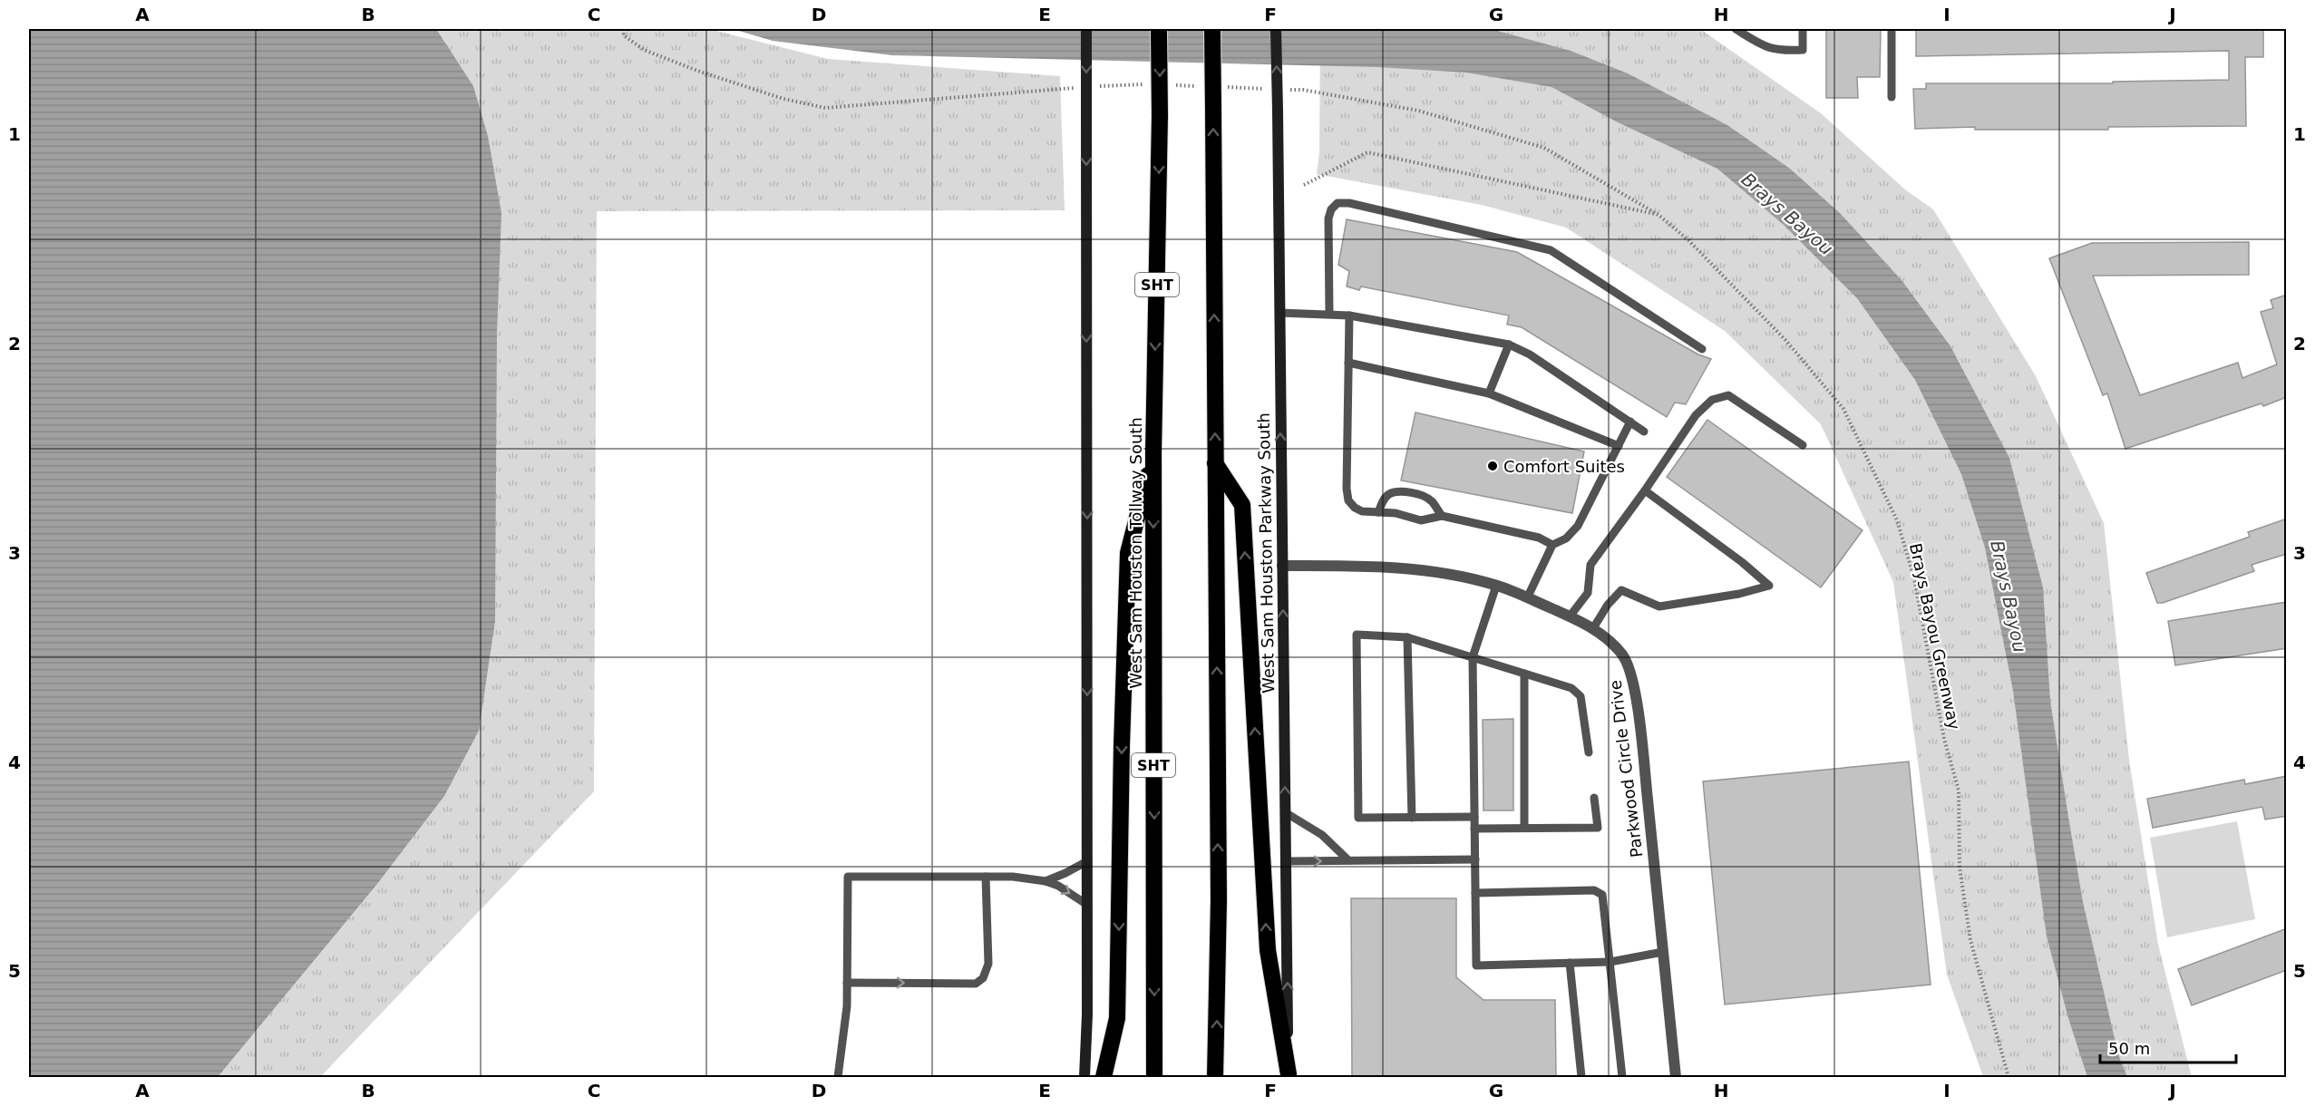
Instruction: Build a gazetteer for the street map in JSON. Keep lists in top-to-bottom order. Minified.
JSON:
{"streets":{"highway":["SHT","West Sam Houston Tollway South"],"main road":["West Sam Houston Parkway South"],"street":["Parkwood Circle Drive"],"path":["Brays Bayou Greenway"]},"crossings":[["West Sam Houston Parkway South","Parkwood Circle Drive"]],"one_way":["West Sam Houston Parkway South"],"water":["Brays Bayou"],"places":["Comfort Suites"],"scale_bar":"50 m","grid":{"columns":["A","B","C","D","E","F","G","H","I","J"],"rows":["1","2","3","4","5"]}}
